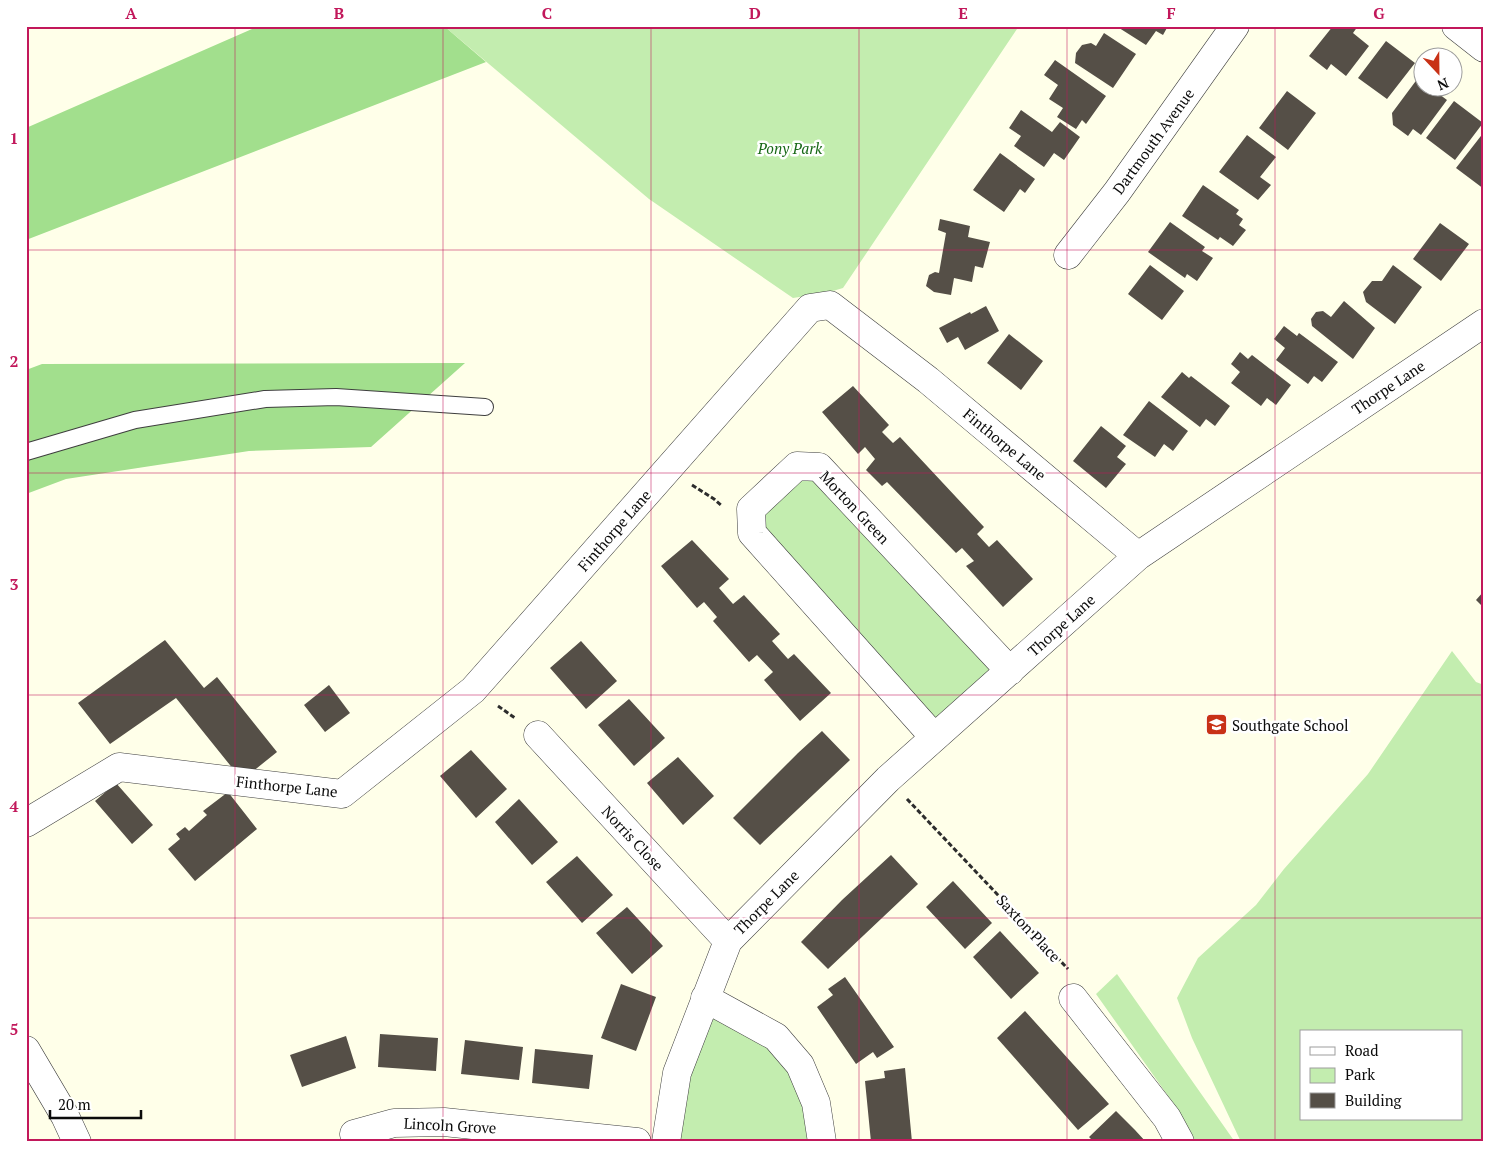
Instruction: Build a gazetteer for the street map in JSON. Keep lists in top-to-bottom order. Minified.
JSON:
{"streets":{"street":["Dartmouth Avenue","Thorpe Lane","Finthorpe Lane","Morton Green","Norris Close","Lincoln Grove"],"path":["Saxton Place"]},"crossings":[["Thorpe Lane","Finthorpe Lane"],["Thorpe Lane","Morton Green"],["Thorpe Lane","Norris Close"],["Thorpe Lane","Saxton Place"]],"parks":["Pony Park"],"places":{"school or university":["Southgate School"]},"legend":["Road","Park","Building"],"scale_bar":"20 m","north":"bottom","grid":{"columns":["A","B","C","D","E","F","G"],"rows":["1","2","3","4","5"]}}
